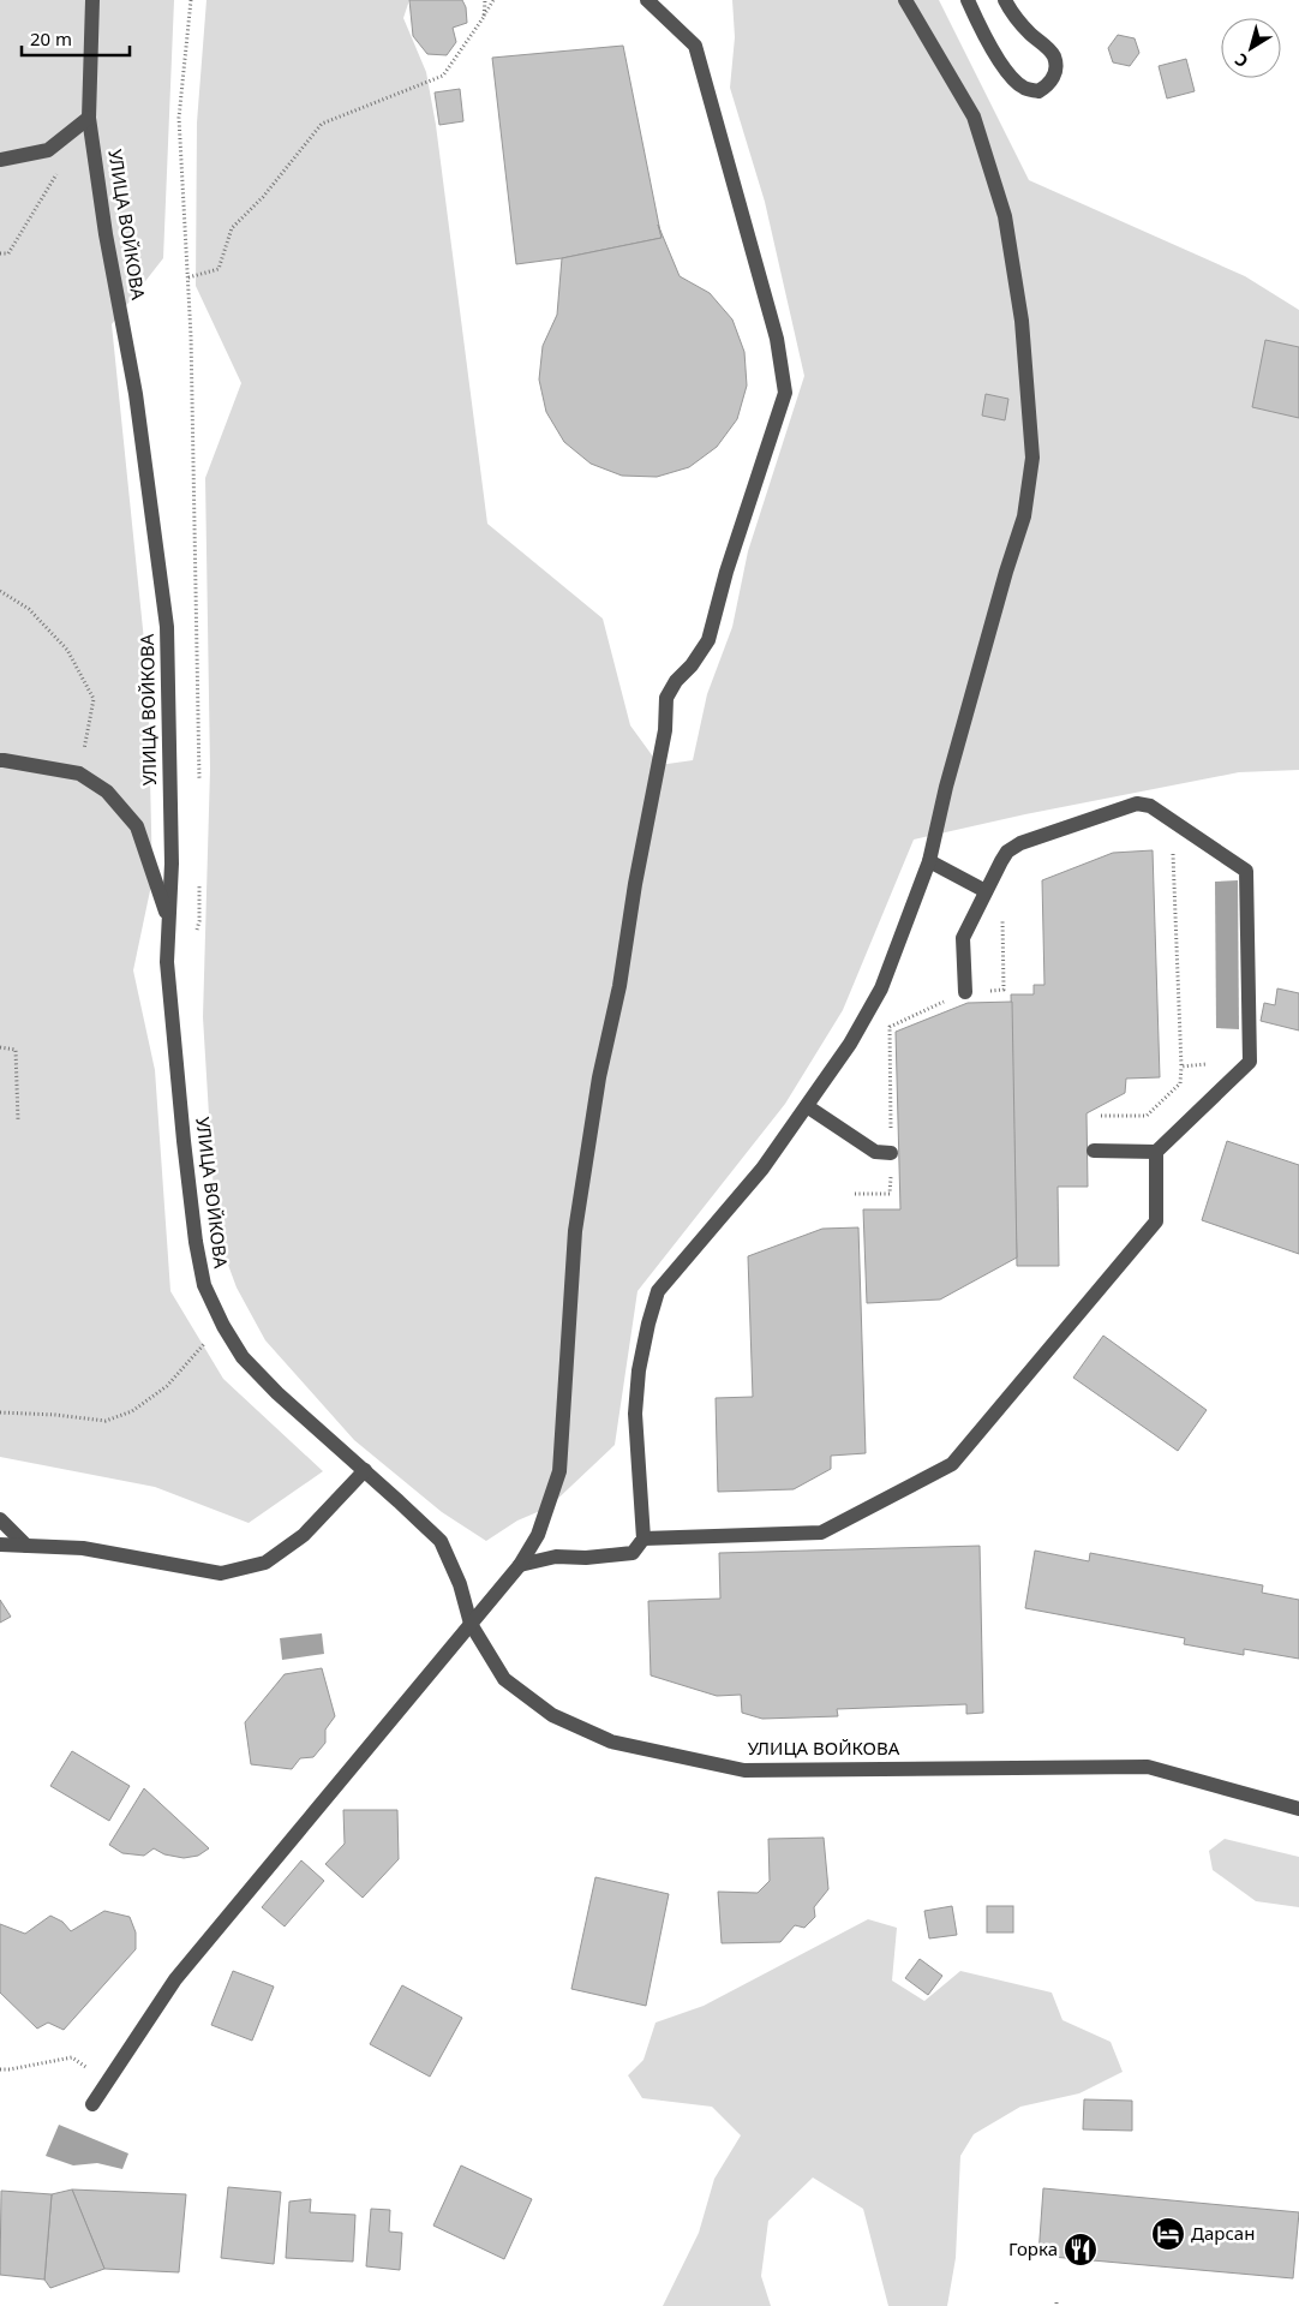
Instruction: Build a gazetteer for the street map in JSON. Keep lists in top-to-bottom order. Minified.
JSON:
{"streets":{"street":["УЛИЦА ВОЙКОВА"]},"places":{"hotel":["Дарсан"],"restaurant":["Горка"]},"scale_bar":"20 m","north":"bottom left"}
